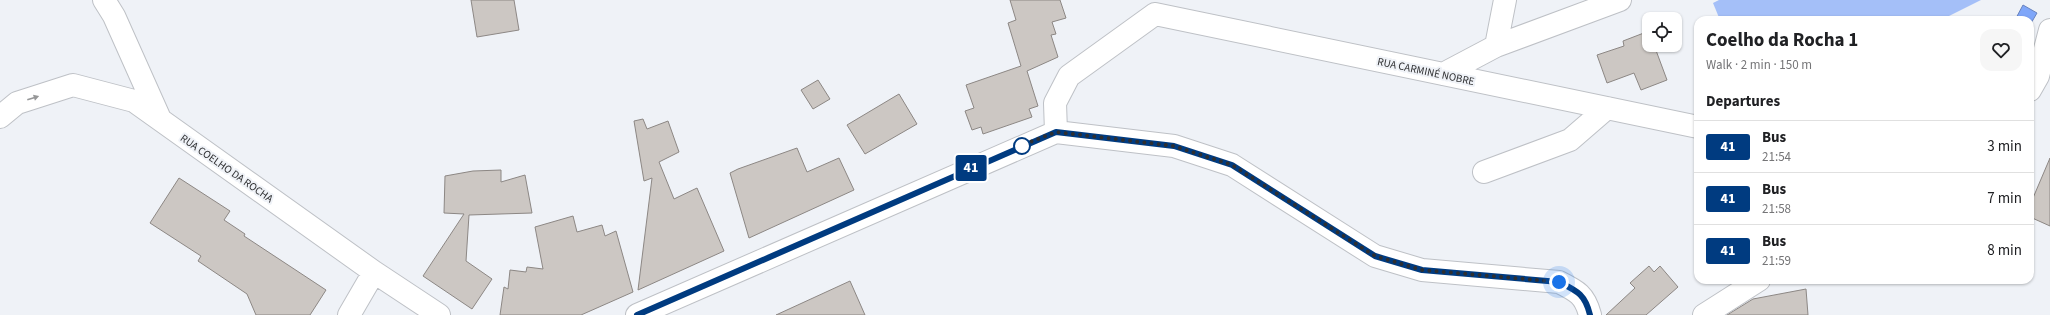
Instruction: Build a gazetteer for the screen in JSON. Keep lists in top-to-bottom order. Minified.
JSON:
{"streets":{"street":["RUA CARMINÉ NOBRE","RUA COELHO DA ROCHA"]},"lines":["bus line 41"],"page":{"on_map":"41","heading":[["Coelho da Rocha 1","Walk · 2 min · 150 m"],"Departures"],"list":[{"mark":"41","name":"Bus","note":"21:54","value":"3 min"},{"mark":"41","name":"Bus","note":"21:58","value":"7 min"},{"mark":"41","name":"Bus","note":"21:59","value":"8 min"}]}}
